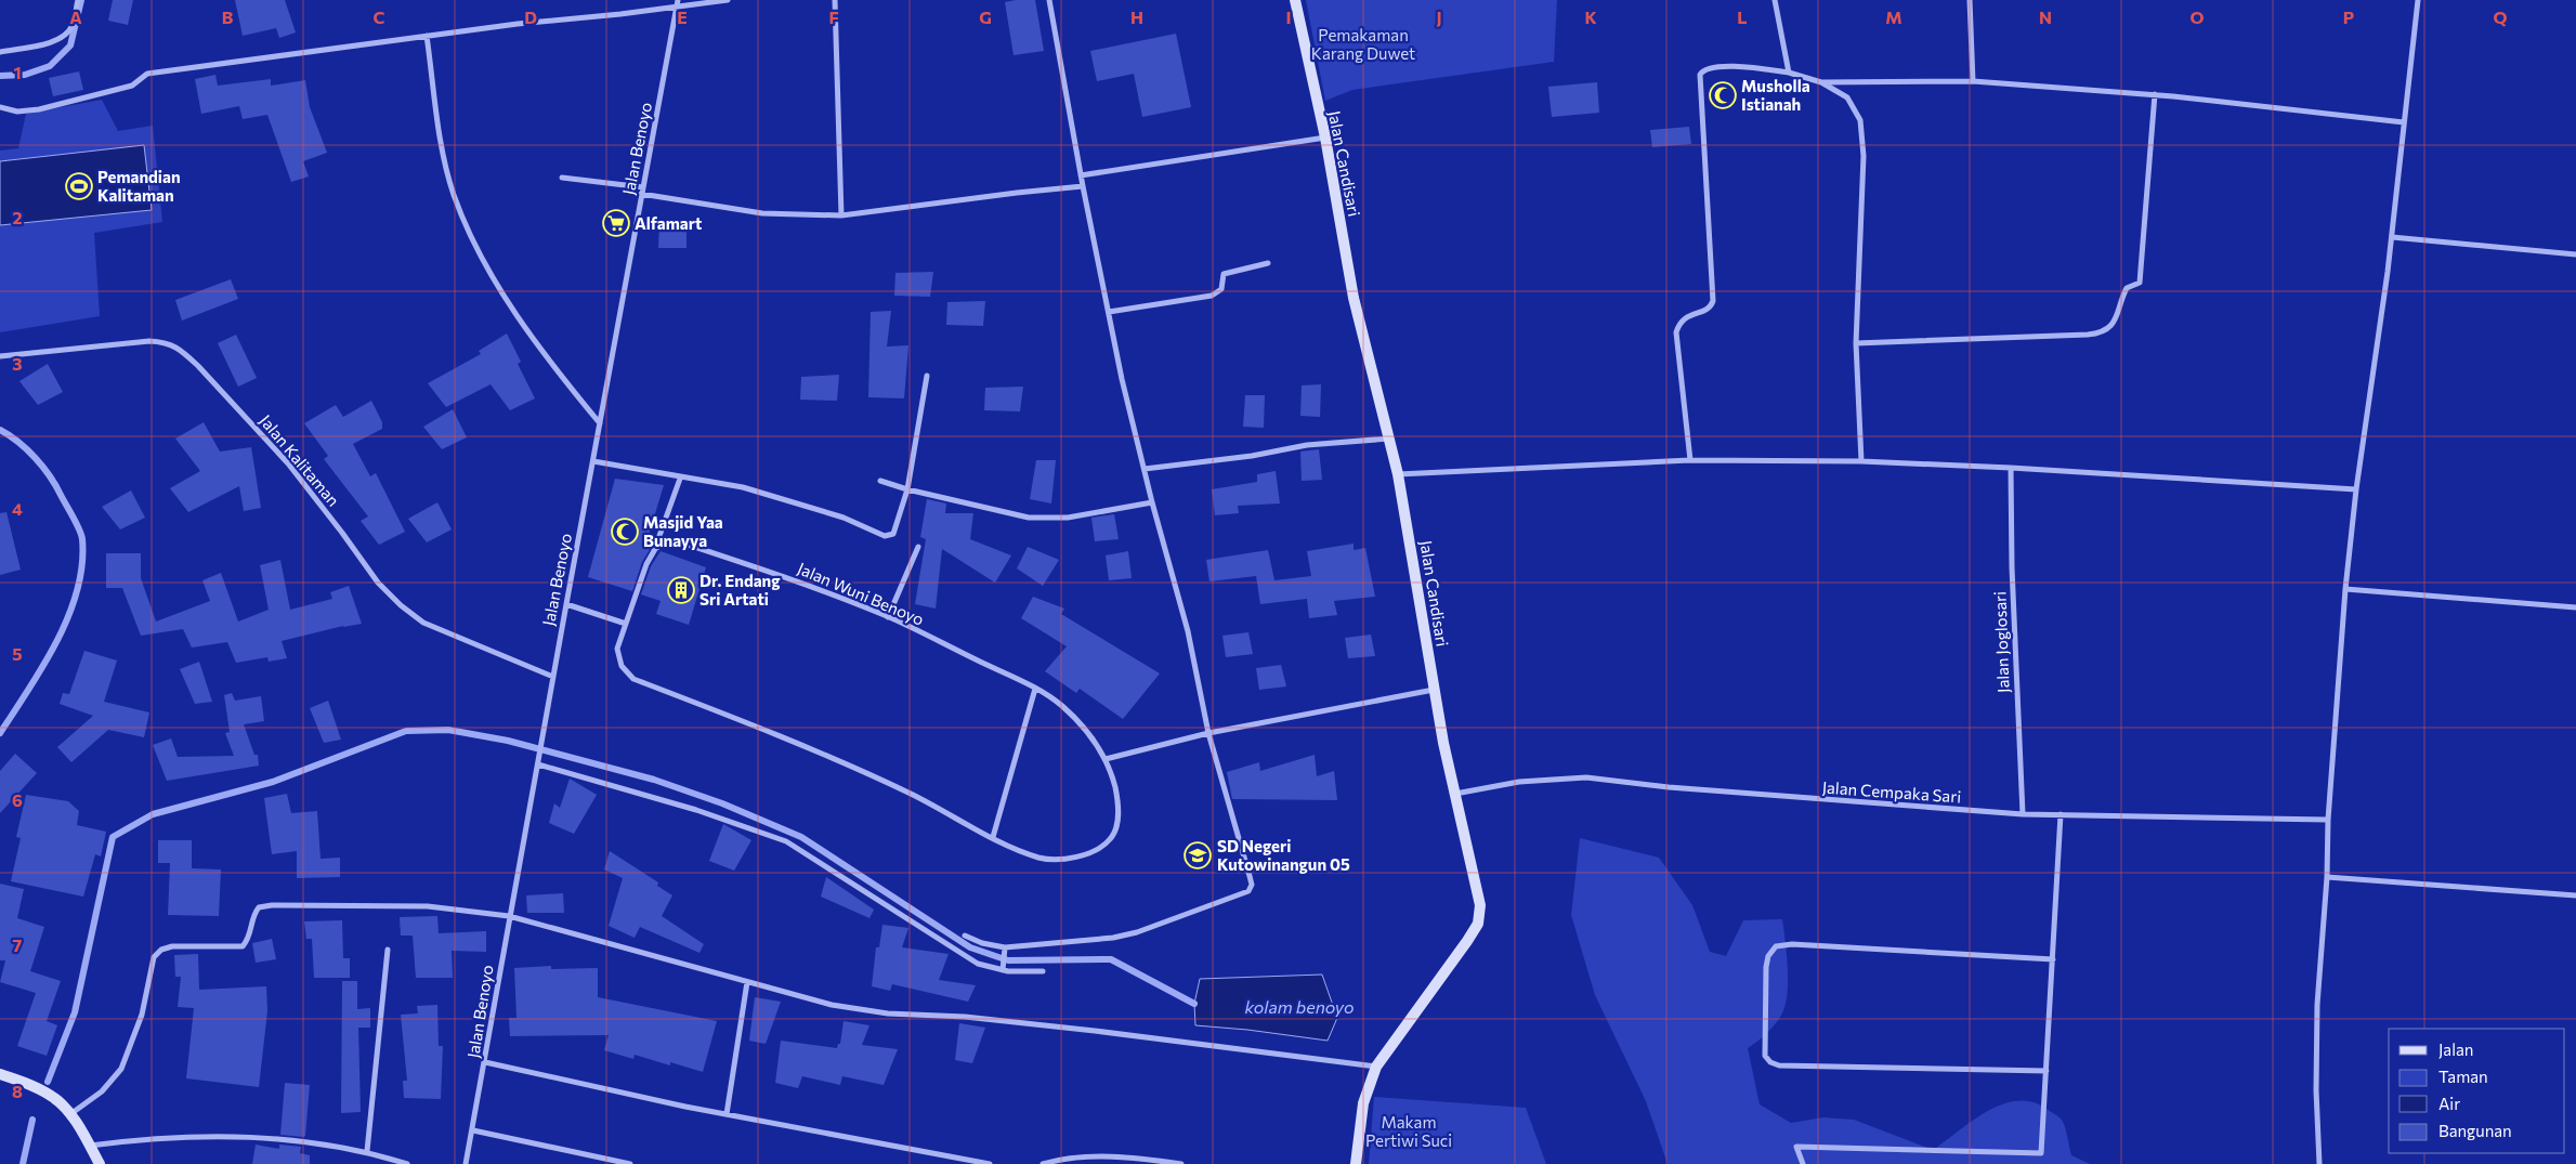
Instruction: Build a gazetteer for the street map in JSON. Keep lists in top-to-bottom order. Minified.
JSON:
{"streets":{"street":["Jalan Benoyo","Jalan Candisari","Jalan Kalitaman","Jalan Wuni Benoyo","Jalan Joglosari","Jalan Cempaka Sari"]},"crossings":[["Jalan Benoyo","Jalan Kalitaman"],["Jalan Candisari","Jalan Cempaka Sari"],["Jalan Joglosari","Jalan Cempaka Sari"]],"water":["kolam benoyo"],"parks":["Pemakaman Karang Duwet","Makam Pertiwi Suci"],"places":{"mosque":["Musholla Istianah","Masjid Yaa Bunayya"],"sports":["Pemandian Kalitaman"],"supermarket":["Alfamart"],"building":["Dr. Endang Sri Artati"],"school or university":["SD Negeri Kutowinangun 05"]},"legend":["Jalan","Taman","Air","Bangunan"],"grid":{"columns":["A","B","C","D","E","F","G","H","I","J","K","L","M","N","O","P","Q"],"rows":["1","2","3","4","5","6","7","8"]}}
